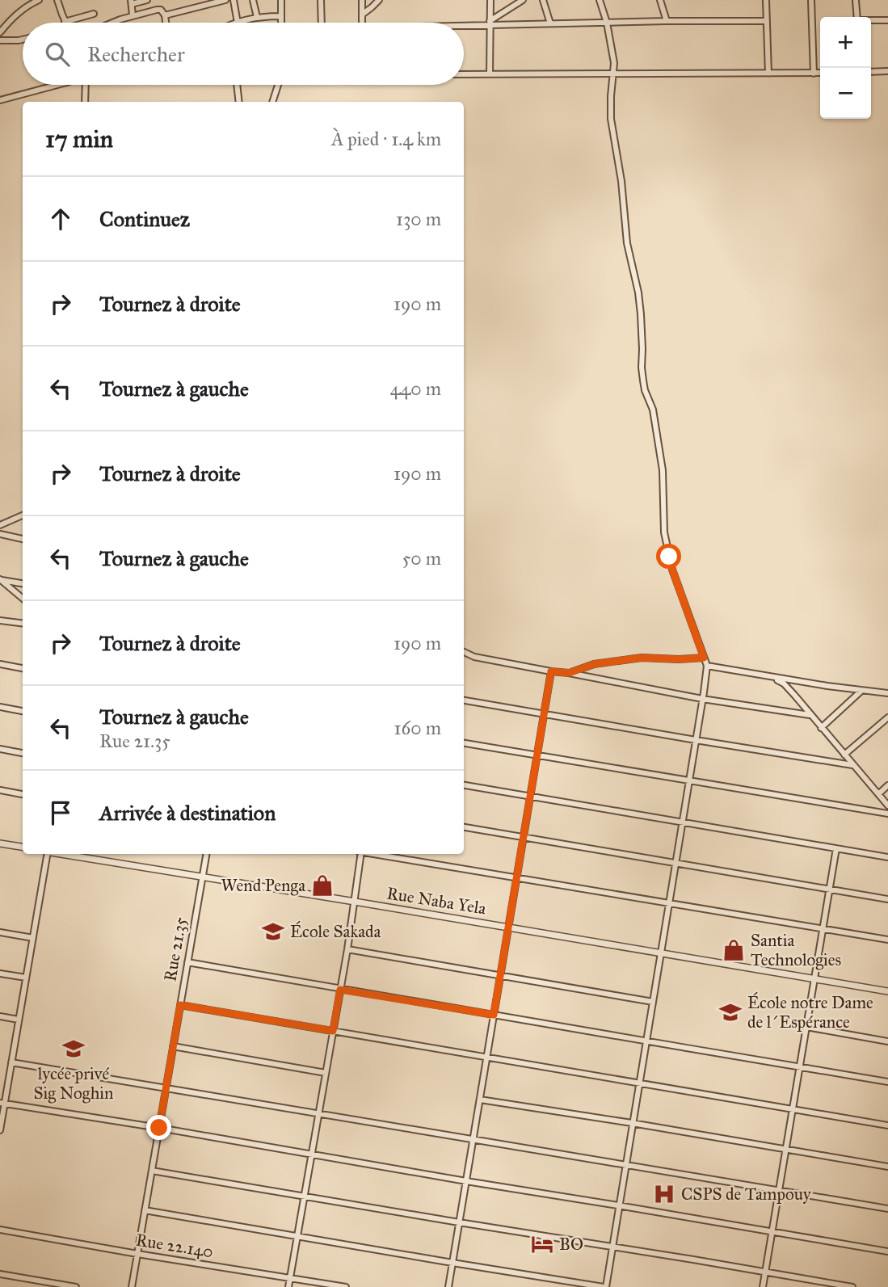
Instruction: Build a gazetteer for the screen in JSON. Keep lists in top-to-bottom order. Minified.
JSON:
{"streets":{"street":["Rue Naba Yela","Rue 21.35","Rue 22.140"]},"crossings":[["Rue Naba Yela","Rue 21.35"],["Rue 21.35","Rue 22.140"]],"places":{"shop":["Wend Penga","Santia Technologies"],"school or university":["École Sakada","École notre Dame de l´Espérance","lycée privé Sig Noghin"],"hospital":["CSPS de Tampouy"],"hotel":["BO"]},"page":{"map_buttons":["+","−"],"search":"Rechercher","heading":["17 min","À pied · 1.4 km"],"list":[["Continuez","130 m"],["Tournez à droite","190 m"],["Tournez à gauche","440 m"],["Tournez à droite","190 m"],["Tournez à gauche","50 m"],["Tournez à droite","190 m"],["Tournez à gauche","Rue 21.35","160 m"],"Arrivée à destination"]}}
